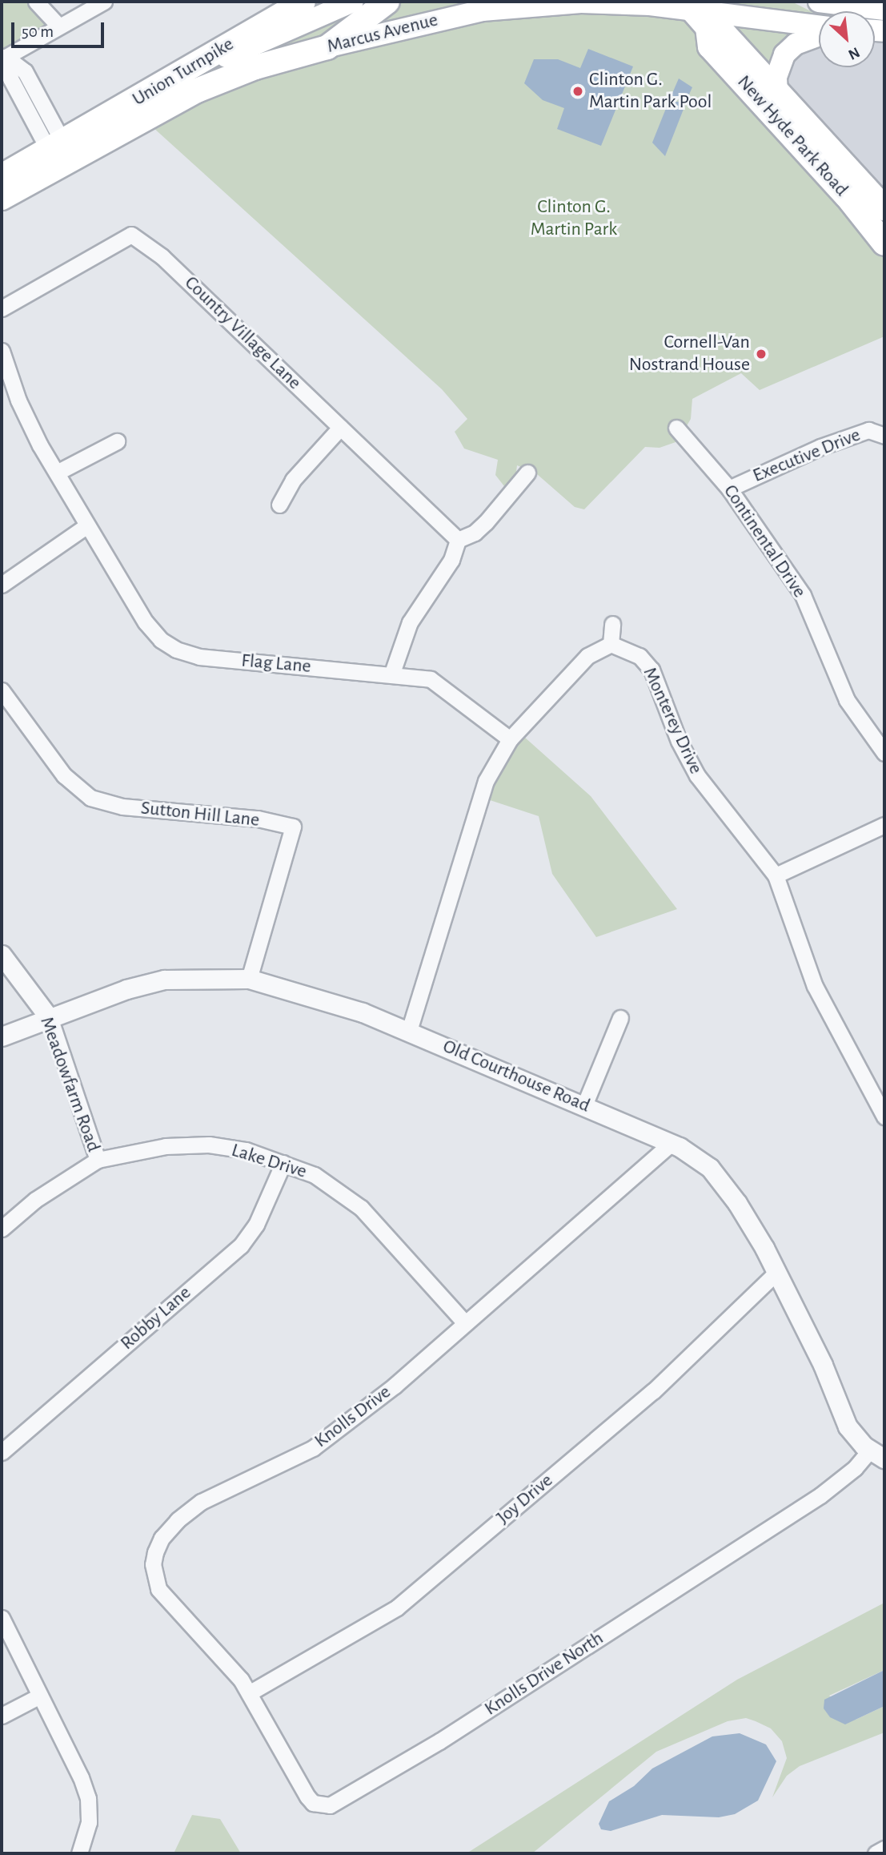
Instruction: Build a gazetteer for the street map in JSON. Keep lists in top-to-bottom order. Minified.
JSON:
{"streets":{"main road":["Marcus Avenue","Union Turnpike","New Hyde Park Road"],"street":["Country Village Lane","Executive Drive","Continental Drive","Flag Lane","Monterey Drive","Sutton Hill Lane","Old Courthouse Road","Meadowfarm Road","Lake Drive","Robby Lane","Knolls Drive","Joy Drive","Knolls Drive North"]},"crossings":[["Marcus Avenue","Union Turnpike"],["Marcus Avenue","New Hyde Park Road"],["Executive Drive","Continental Drive"],["Sutton Hill Lane","Old Courthouse Road"],["Old Courthouse Road","Meadowfarm Road"],["Old Courthouse Road","Knolls Drive"],["Old Courthouse Road","Joy Drive"],["Old Courthouse Road","Knolls Drive North"],["Meadowfarm Road","Lake Drive"],["Lake Drive","Robby Lane"],["Lake Drive","Knolls Drive"],["Knolls Drive","Joy Drive"],["Knolls Drive","Knolls Drive North"],["Joy Drive","Knolls Drive North"]],"parks":["Clinton G. Martin Park"],"places":["Clinton G. Martin Park Pool","Cornell-Van Nostrand House"],"scale_bar":"50 m","north":"bottom right"}
